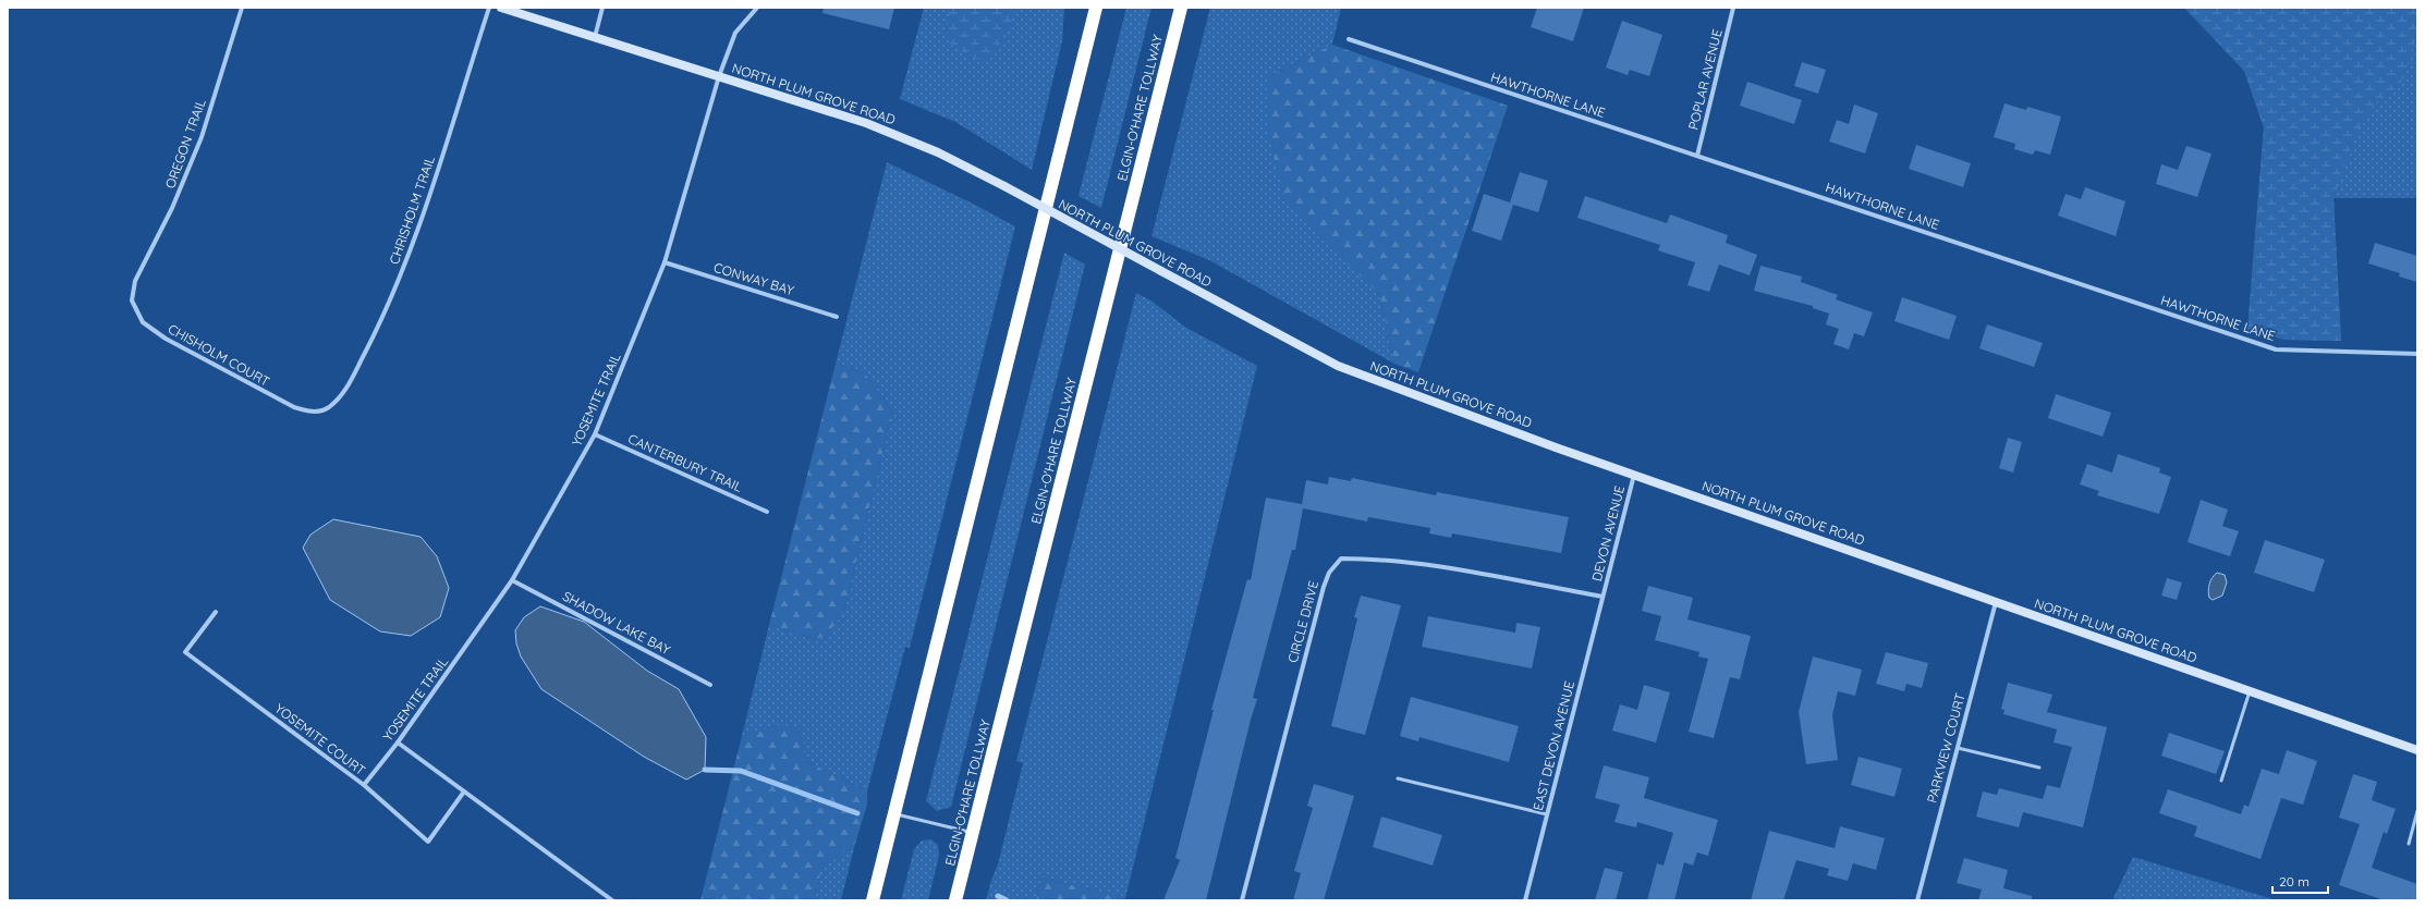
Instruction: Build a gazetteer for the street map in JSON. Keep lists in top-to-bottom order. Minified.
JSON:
{"streets":{"highway":["ELGIN-O'HARE TOLLWAY"],"street":["POPLAR AVENUE","NORTH PLUM GROVE ROAD","HAWTHORNE LANE","OREGON TRAIL","CHRISHOLM TRAIL","CONWAY BAY","CHISHOLM COURT","YOSEMITE TRAIL","CANTERBURY TRAIL","DEVON AVENUE","CIRCLE DRIVE","SHADOW LAKE BAY","YOSEMITE COURT","EAST DEVON AVENUE","PARKVIEW COURT"]},"crossings":[["POPLAR AVENUE","HAWTHORNE LANE"],["NORTH PLUM GROVE ROAD","YOSEMITE TRAIL"],["NORTH PLUM GROVE ROAD","DEVON AVENUE"],["NORTH PLUM GROVE ROAD","PARKVIEW COURT"],["OREGON TRAIL","CHISHOLM COURT"],["CHRISHOLM TRAIL","CHISHOLM COURT"],["CONWAY BAY","YOSEMITE TRAIL"],["YOSEMITE TRAIL","CANTERBURY TRAIL"],["YOSEMITE TRAIL","SHADOW LAKE BAY"],["YOSEMITE TRAIL","YOSEMITE COURT"],["DEVON AVENUE","CIRCLE DRIVE"],["DEVON AVENUE","EAST DEVON AVENUE"],["CIRCLE DRIVE","EAST DEVON AVENUE"]],"scale_bar":"20 m"}
